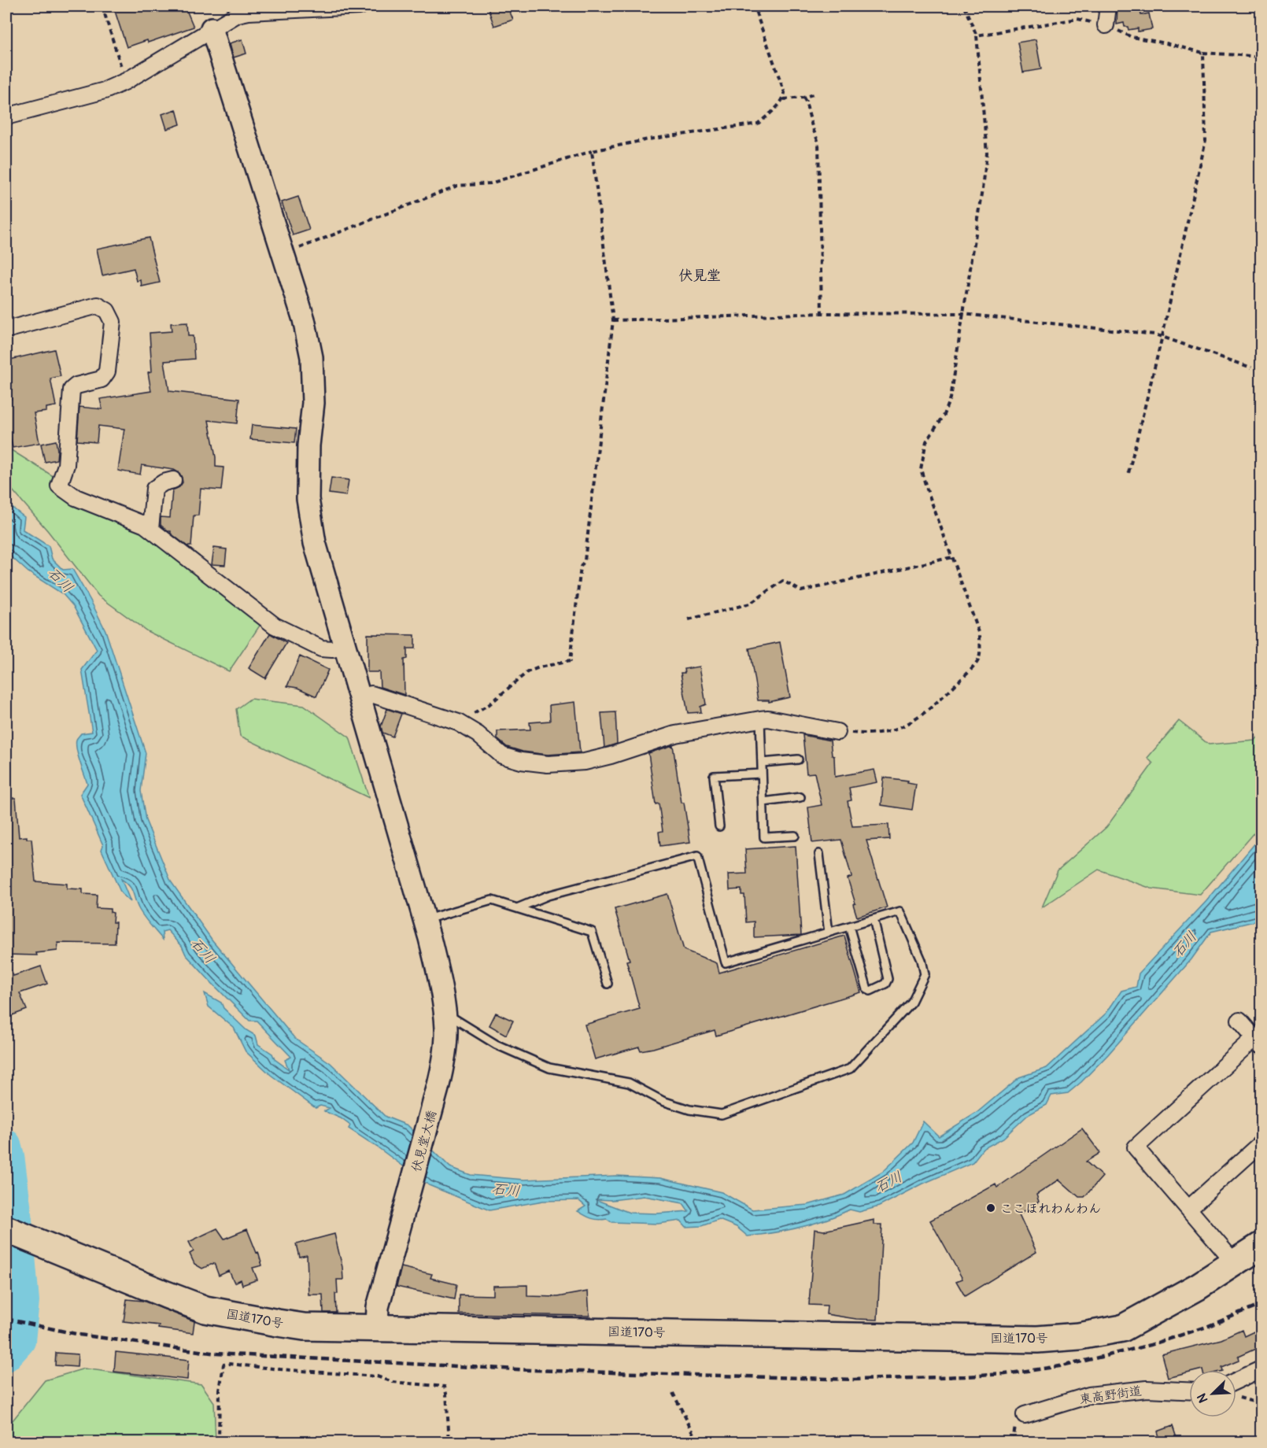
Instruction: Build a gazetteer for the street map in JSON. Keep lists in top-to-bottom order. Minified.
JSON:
{"streets":{"highway":["国道170号"],"street":["伏見堂大橋","東高野街道"]},"crossings":[["伏見堂大橋","国道170号"]],"districts":["伏見堂"],"water":["石川"],"places":["ここほれわんわん"],"north":"bottom left"}
